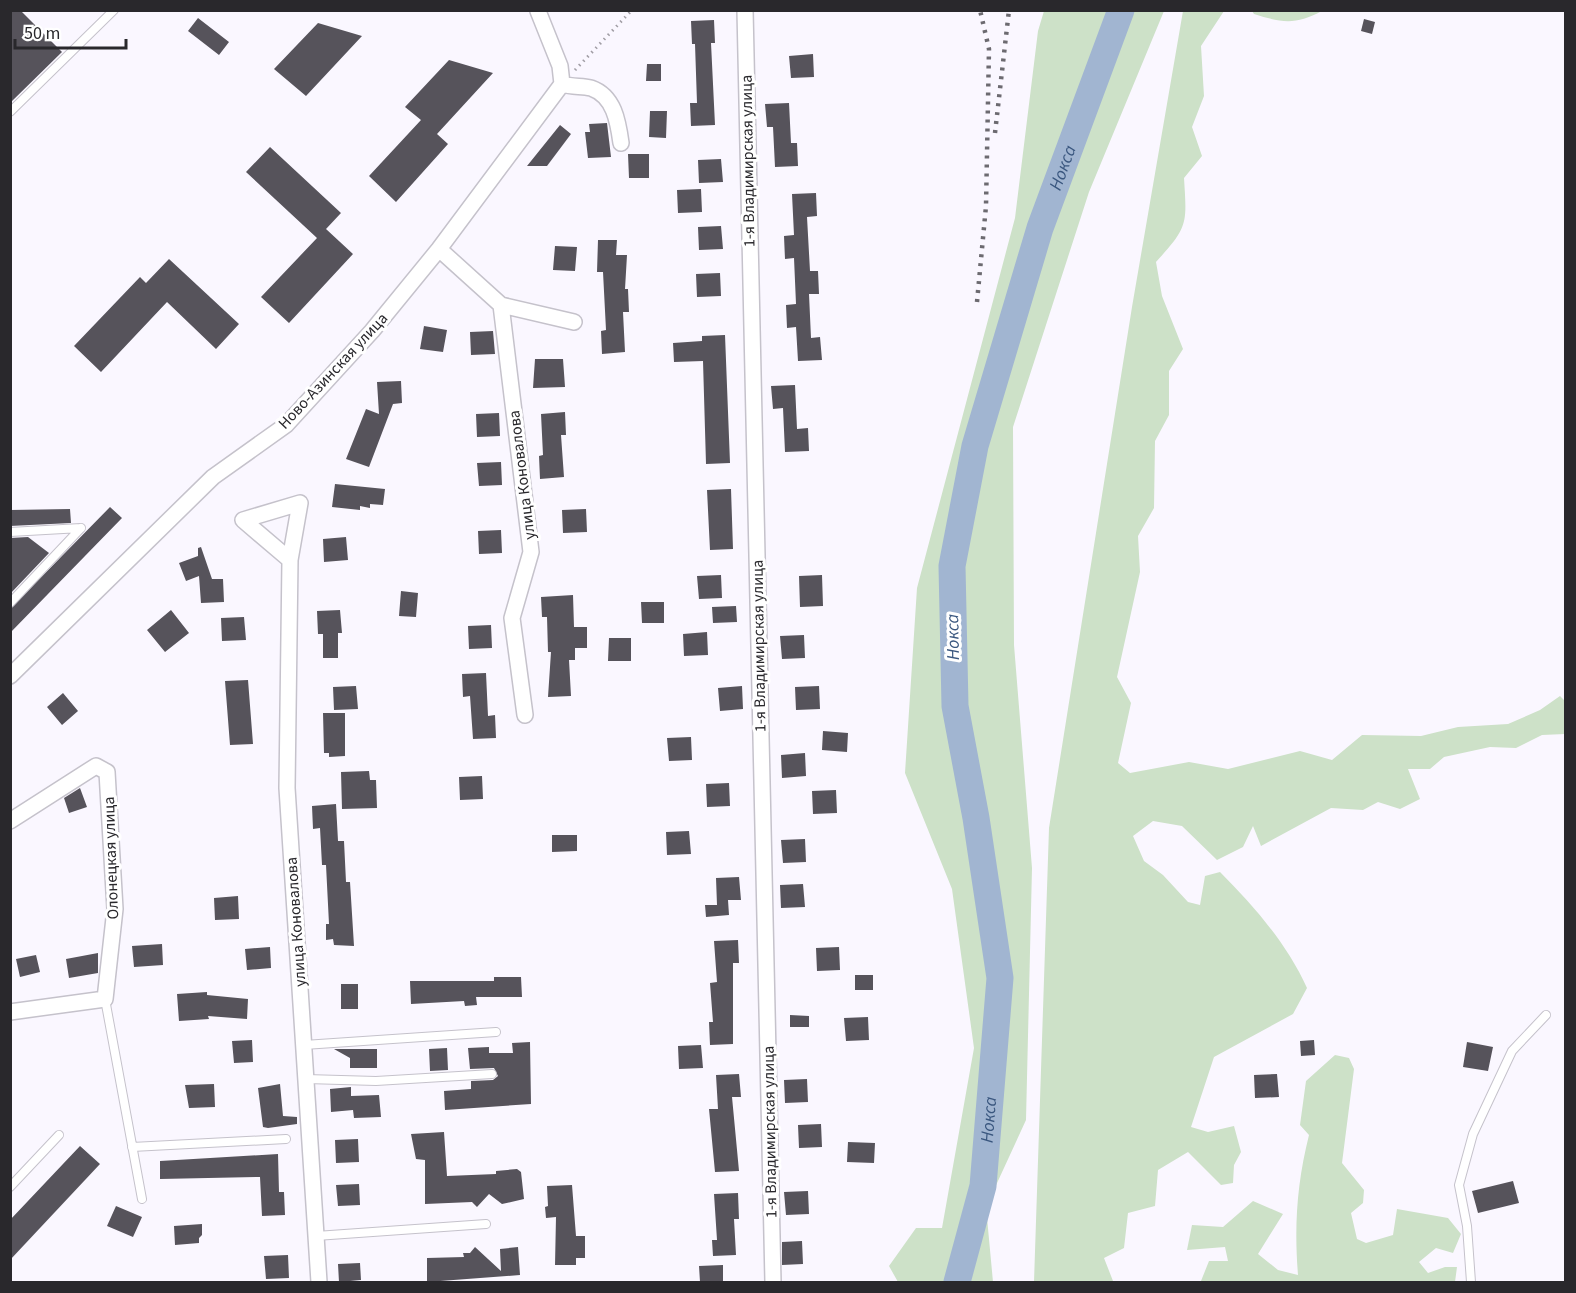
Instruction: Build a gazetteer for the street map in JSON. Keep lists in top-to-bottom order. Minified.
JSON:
{"streets":{"street":["1-я Владимирская улица","Ново-Азинская улица","улица Коновалова","Олонецкая улица"]},"water":["Нокса"],"scale_bar":"50 m"}
